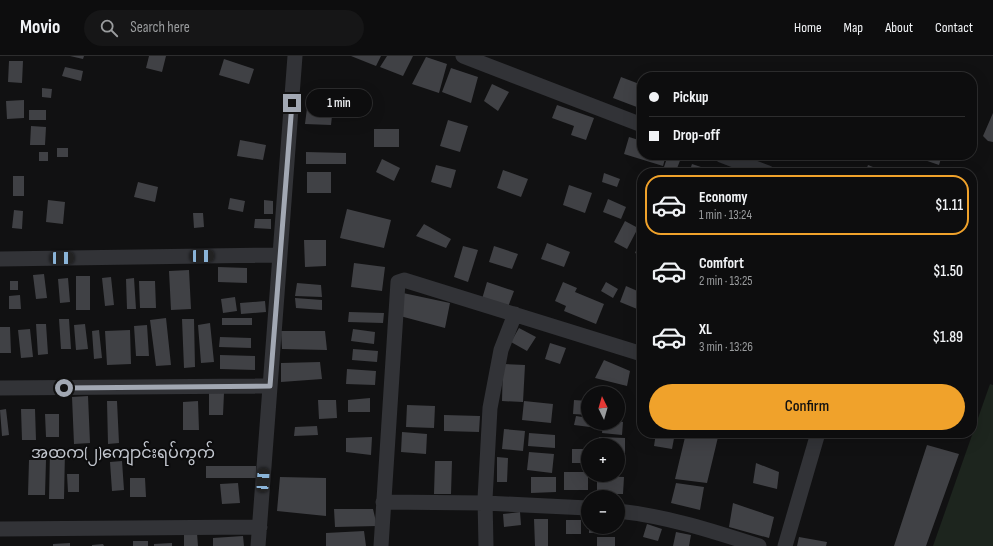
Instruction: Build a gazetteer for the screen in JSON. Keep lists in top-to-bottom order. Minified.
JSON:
{"districts":["အထက(၂)ကျောင်းရပ်ကွက်"],"north":"top","page":{"header":"Movio","search":"Search here","nav":["Home","Map","About","Contact"],"banner":["Pickup","Drop-off"],"bubble":"1 min","list":[{"name":"Economy","note":"1 min · 13:24","value":"$1.11"},{"name":"Comfort","note":"2 min · 13:25","value":"$1.50"},{"name":"XL","note":"3 min · 13:26","value":"$1.89"}],"buttons":"Confirm","map_buttons":["+","−"]}}
